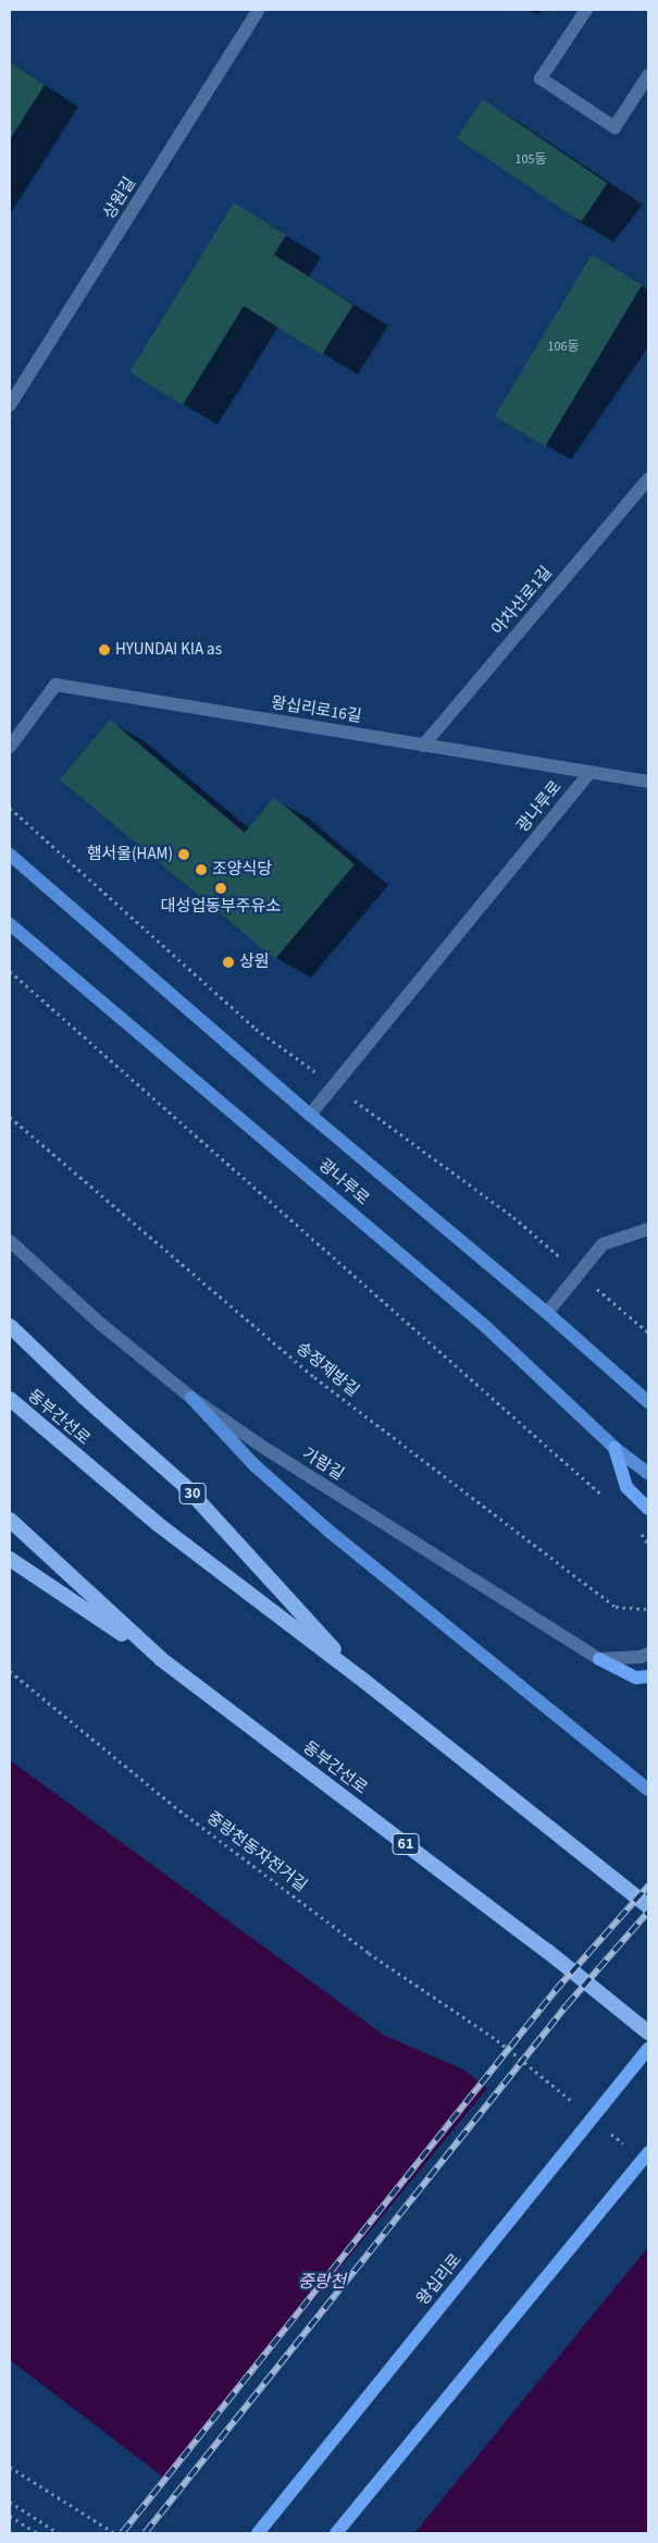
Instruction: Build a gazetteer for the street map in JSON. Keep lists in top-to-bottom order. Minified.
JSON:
{"streets":{"highway":["동부간선로","30","61"],"main road":["광나루로","왕십리로"],"street":["상원길","아차산로1길","왕십리로16길","가람길"],"path":["송정제방길","중랑천동자전거길"]},"crossings":[["아차산로1길","왕십리로16길"],["왕십리로16길","광나루로"],["동부간선로","30"]],"water":["중랑천"],"places":["HYUNDAI KIA as","햄서울(HAM)","조양식당","대성업동부주유소","상원"],"house_numbers":["105동","106동"]}
